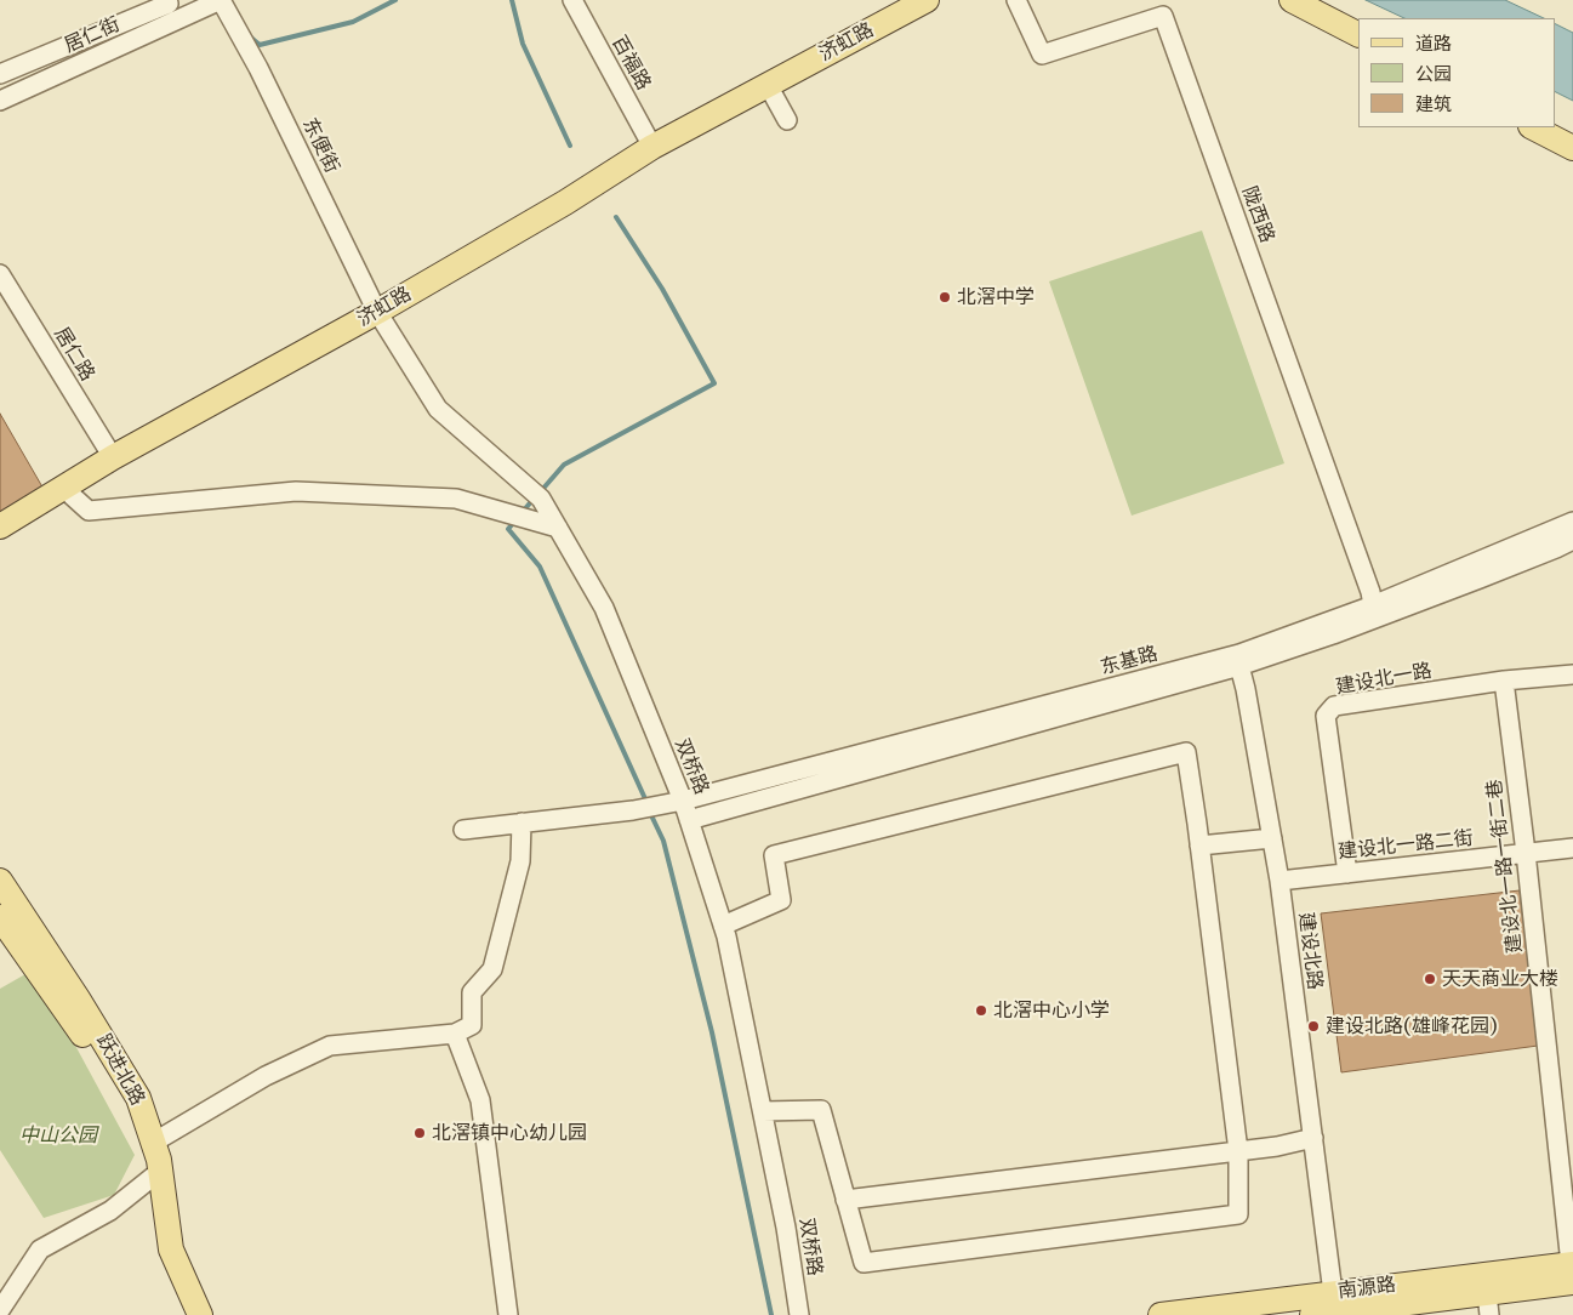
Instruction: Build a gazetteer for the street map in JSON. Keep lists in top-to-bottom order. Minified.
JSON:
{"streets":{"main road":["济虹路","跃进北路","南源路"],"street":["居仁街","百福路","东便街","陇西路","居仁路","东基路","建设北一路","双桥路","建设北一路二街","建设北一路一街二巷","建设北路"]},"crossings":[["居仁街","东便街"],["济虹路","百福路"],["济虹路","东便街"],["济虹路","居仁路"],["济虹路","双桥路"],["东便街","双桥路"],["陇西路","东基路"],["东基路","双桥路"],["东基路","建设北路"],["建设北一路","建设北一路二街"],["建设北一路","建设北一路一街二巷"],["建设北一路二街","建设北一路一街二巷"],["建设北一路二街","建设北路"],["建设北一路一街二巷","南源路"],["建设北路","南源路"]],"parks":["中山公园"],"places":["北滘中学","天天商业大楼","北滘中心小学","建设北路(雄峰花园)","北滘镇中心幼儿园"],"legend":["道路","公园","建筑"]}
